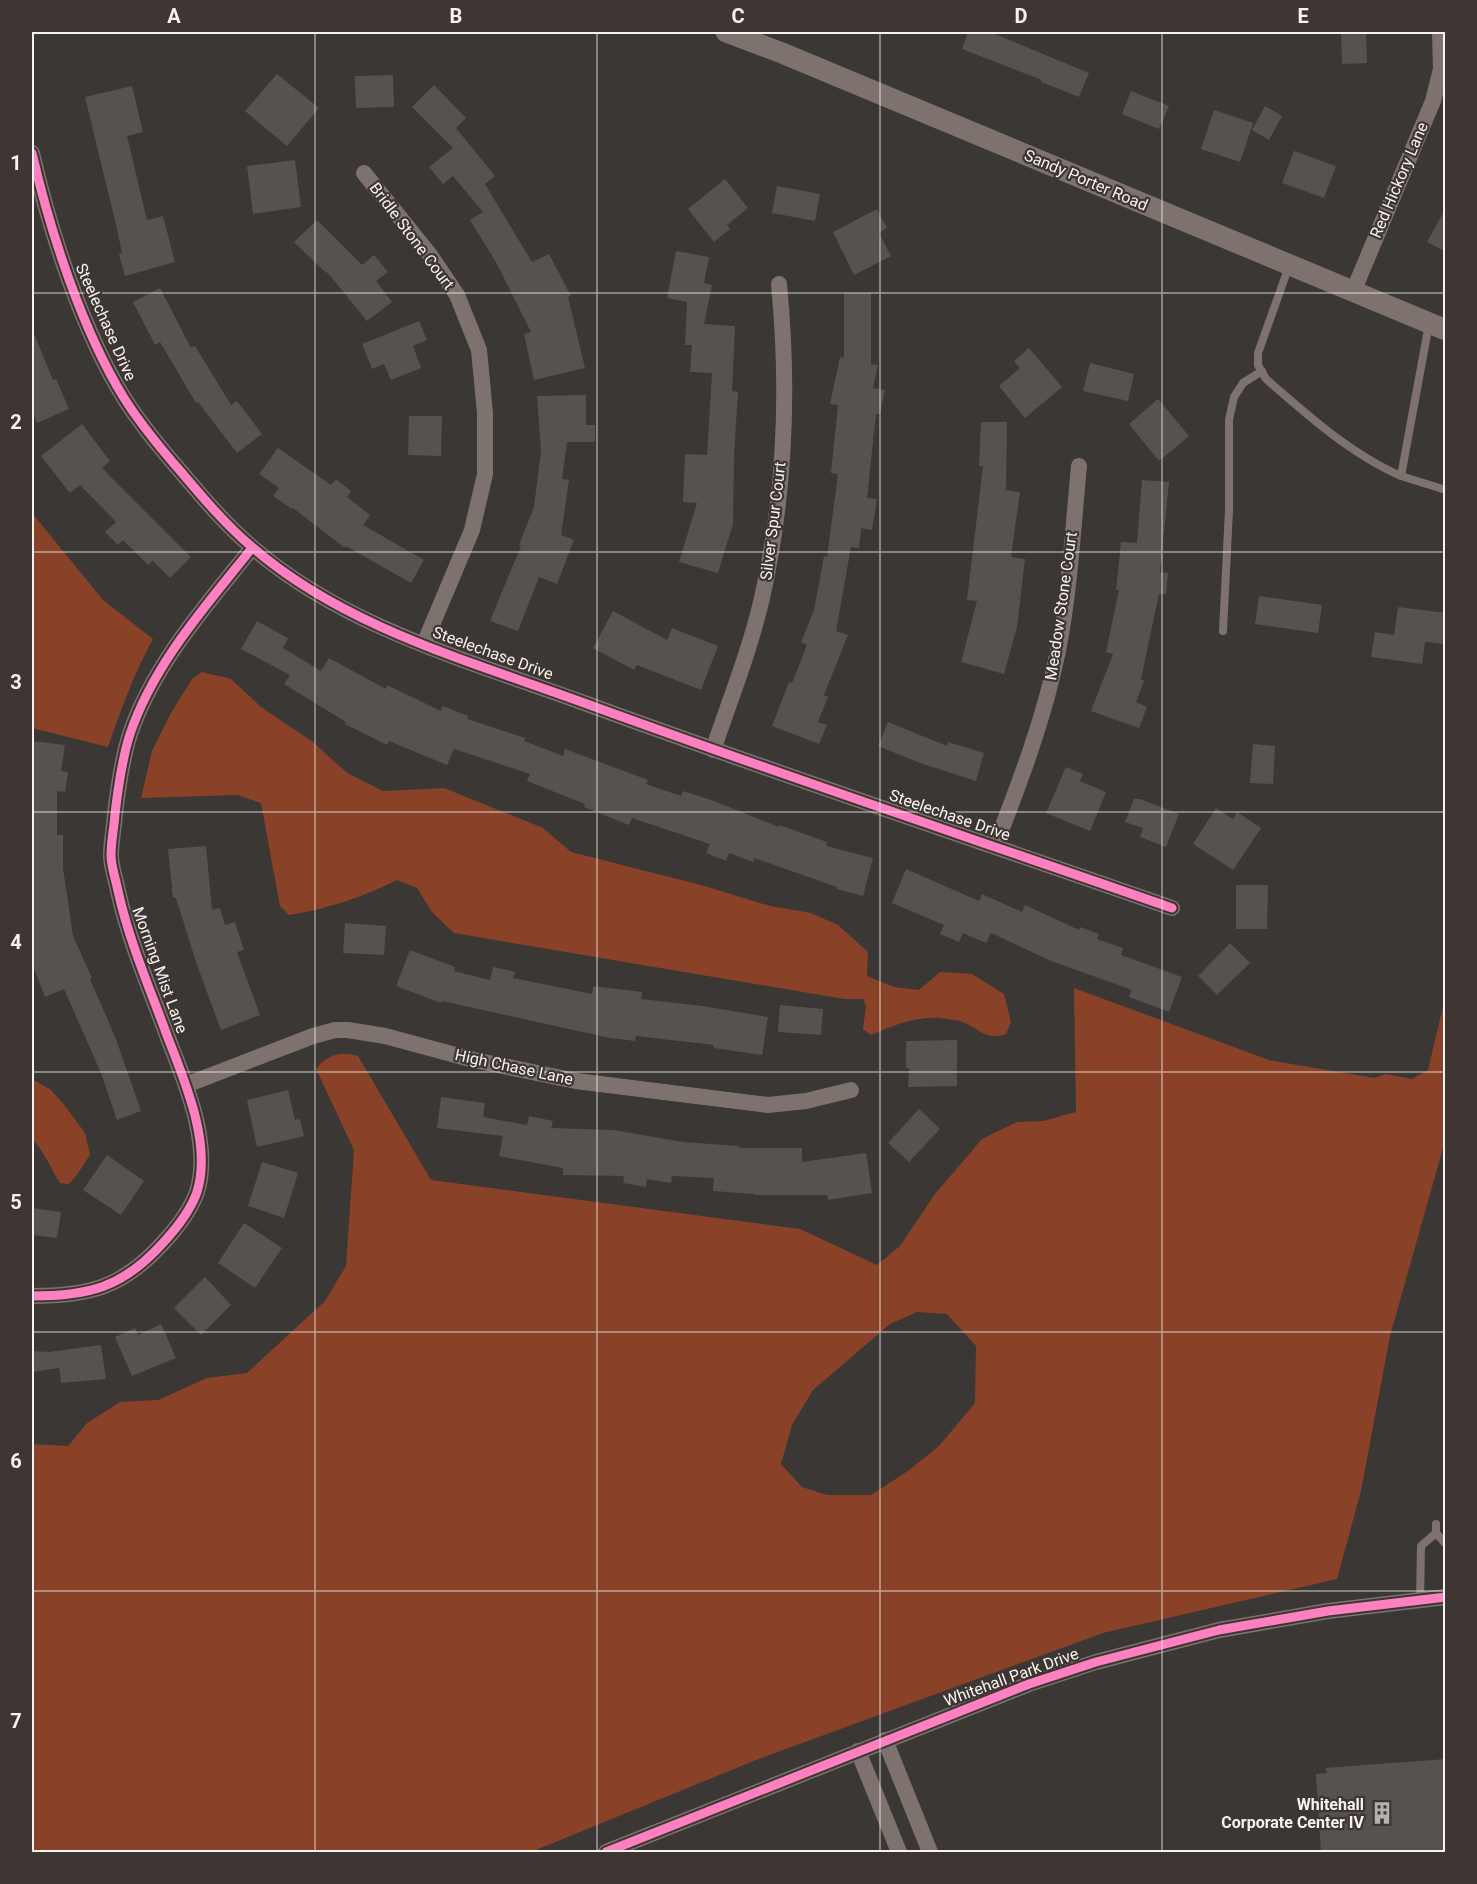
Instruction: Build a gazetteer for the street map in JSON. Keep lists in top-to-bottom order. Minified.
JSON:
{"streets":{"street":["Sandy Porter Road","Red Hickory Lane","Bridle Stone Court","Steelechase Drive","Silver Spur Court","Meadow Stone Court","Morning Mist Lane","High Chase Lane","Whitehall Park Drive"]},"crossings":[["Sandy Porter Road","Red Hickory Lane"],["Bridle Stone Court","Steelechase Drive"],["Steelechase Drive","Silver Spur Court"],["Steelechase Drive","Meadow Stone Court"],["Steelechase Drive","Morning Mist Lane"],["Morning Mist Lane","High Chase Lane"]],"places":{"building":["Whitehall Corporate Center IV"]},"grid":{"columns":["A","B","C","D","E"],"rows":["1","2","3","4","5","6","7"]}}
